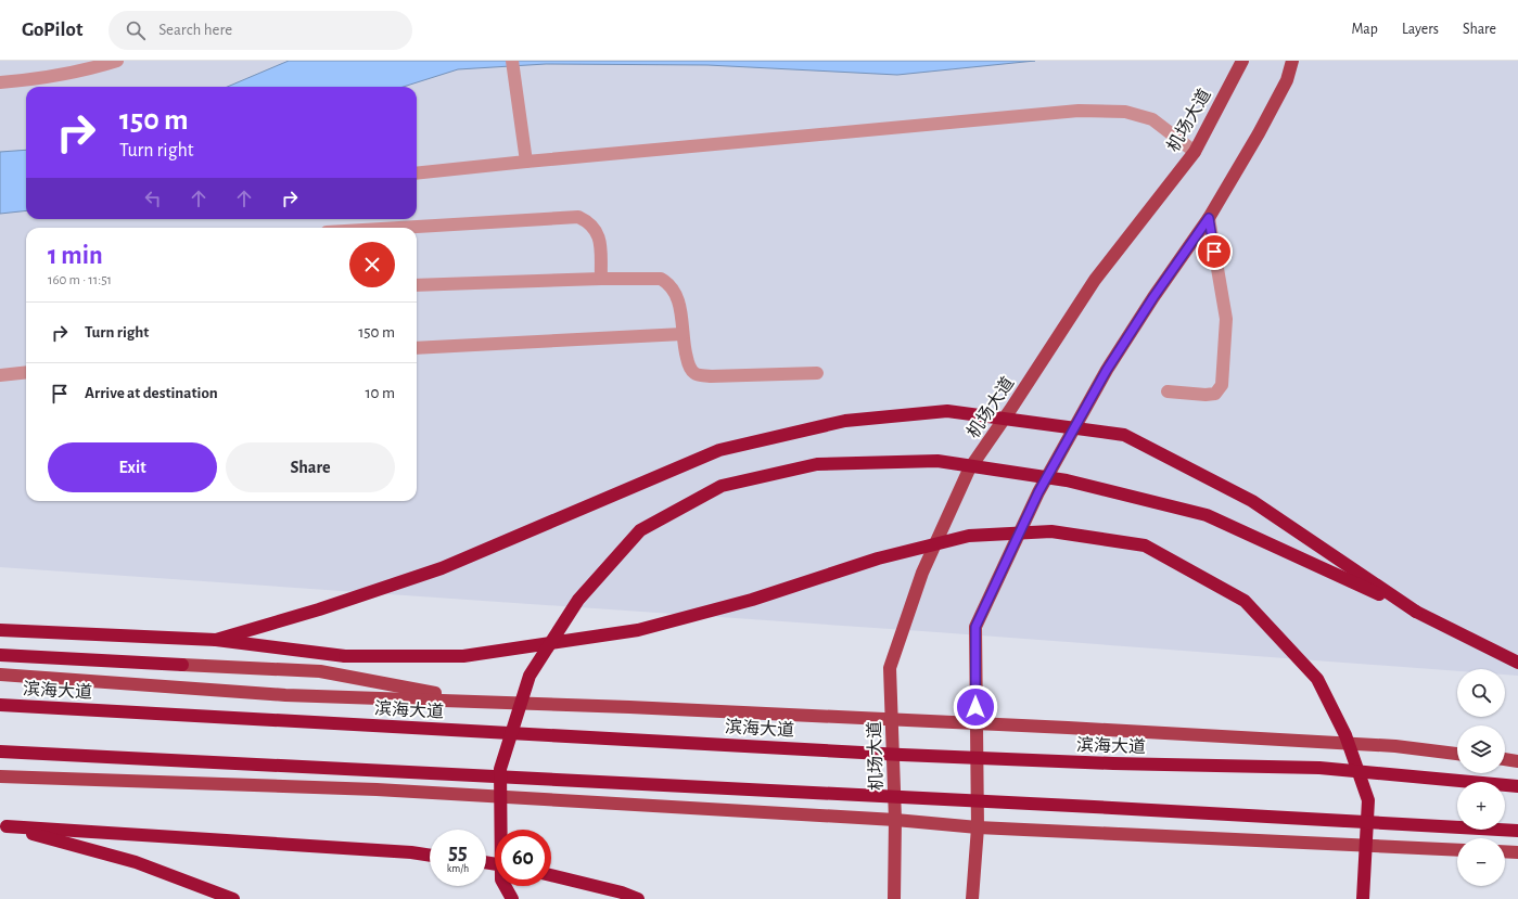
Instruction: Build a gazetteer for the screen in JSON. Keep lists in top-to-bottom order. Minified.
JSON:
{"streets":{"highway":["滨海大道"],"main road":["机场大道"]},"page":{"header":"GoPilot","search":"Search here","nav":["Map","Layers","Share"],"turn":["150 m","Turn right"],"heading":["1 min","160 m · 11:51"],"list":[{"name":"Turn right","value":"150 m"},{"name":"Arrive at destination","value":"10 m"}],"buttons":["Exit","Share"],"map_buttons":["+","−"],"speed":"55 km/h","limit":"60"}}
